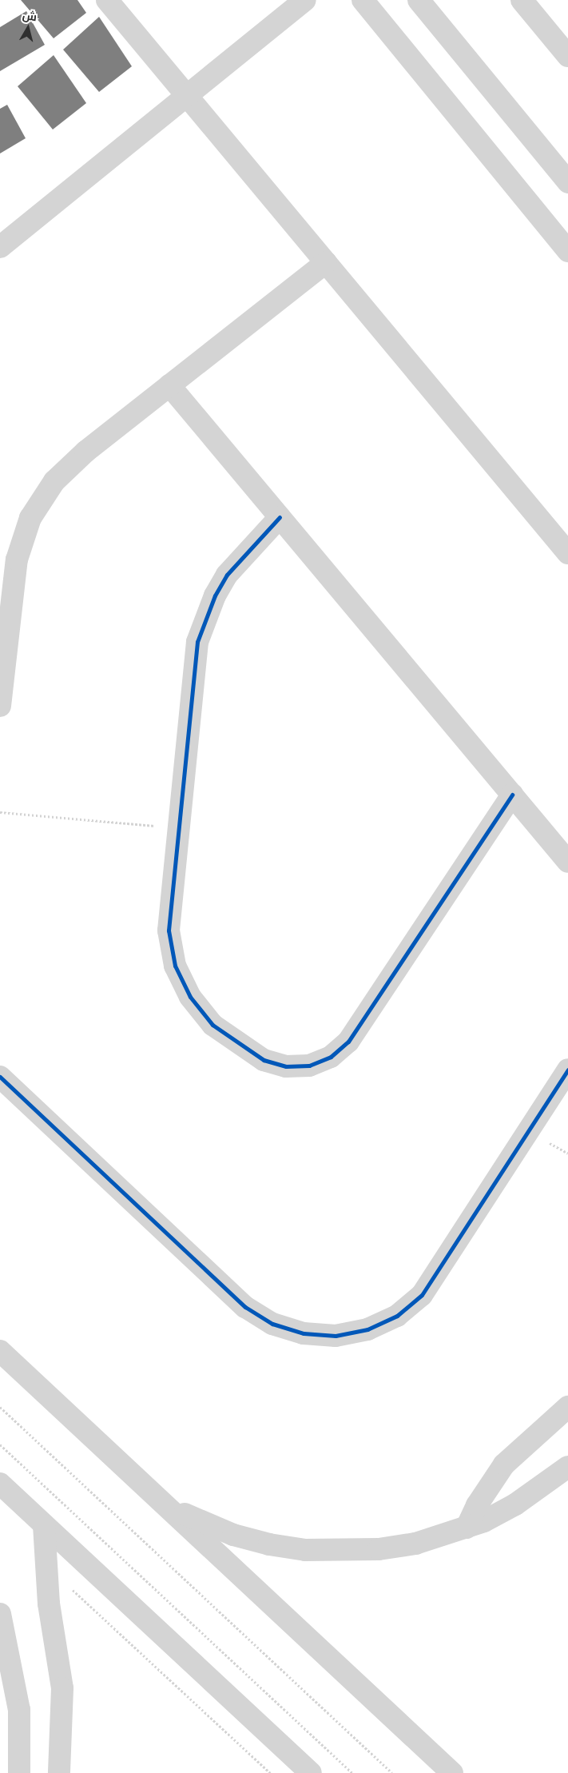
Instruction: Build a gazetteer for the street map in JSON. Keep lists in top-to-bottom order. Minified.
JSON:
{"north":"top"}
